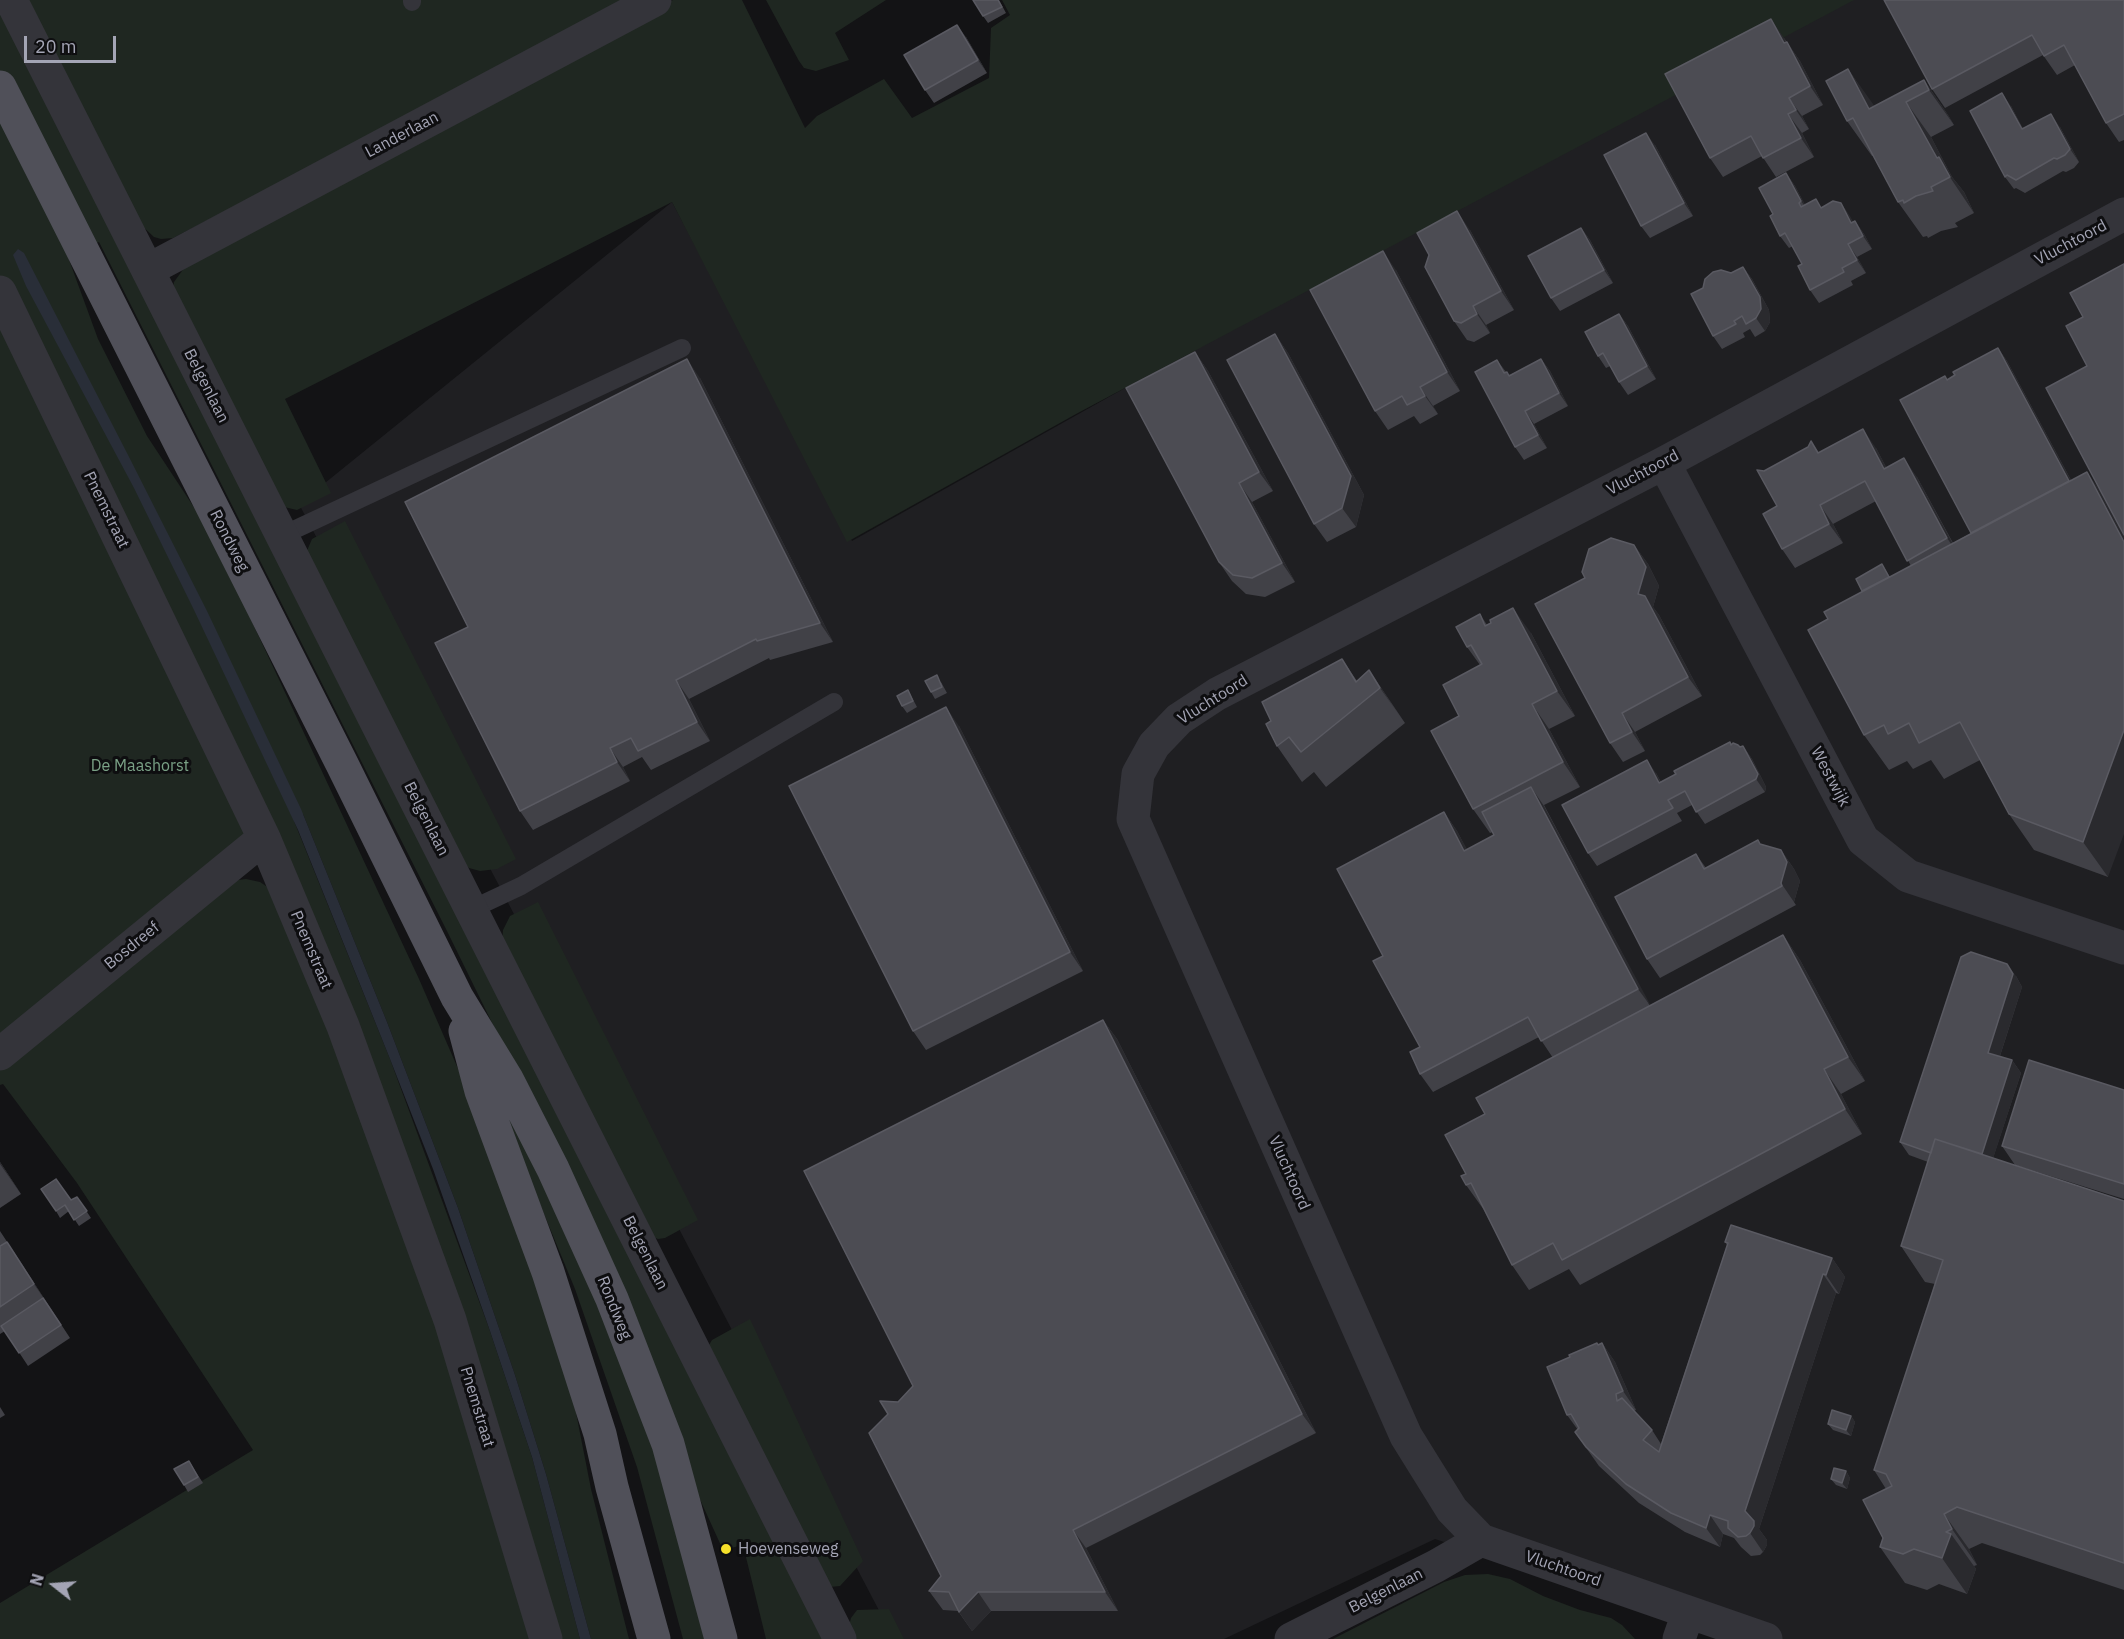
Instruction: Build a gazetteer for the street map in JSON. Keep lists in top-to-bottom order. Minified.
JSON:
{"streets":{"main road":["Rondweg"],"street":["Landerlaan","Vluchtoord","Belgenlaan","Pnemstraat","Westwijk","Bosdreef"]},"crossings":[["Landerlaan","Belgenlaan"],["Vluchtoord","Belgenlaan"],["Vluchtoord","Westwijk"],["Pnemstraat","Bosdreef"]],"parks":["De Maashorst"],"places":["Hoevenseweg"],"scale_bar":"20 m","north":"left"}
